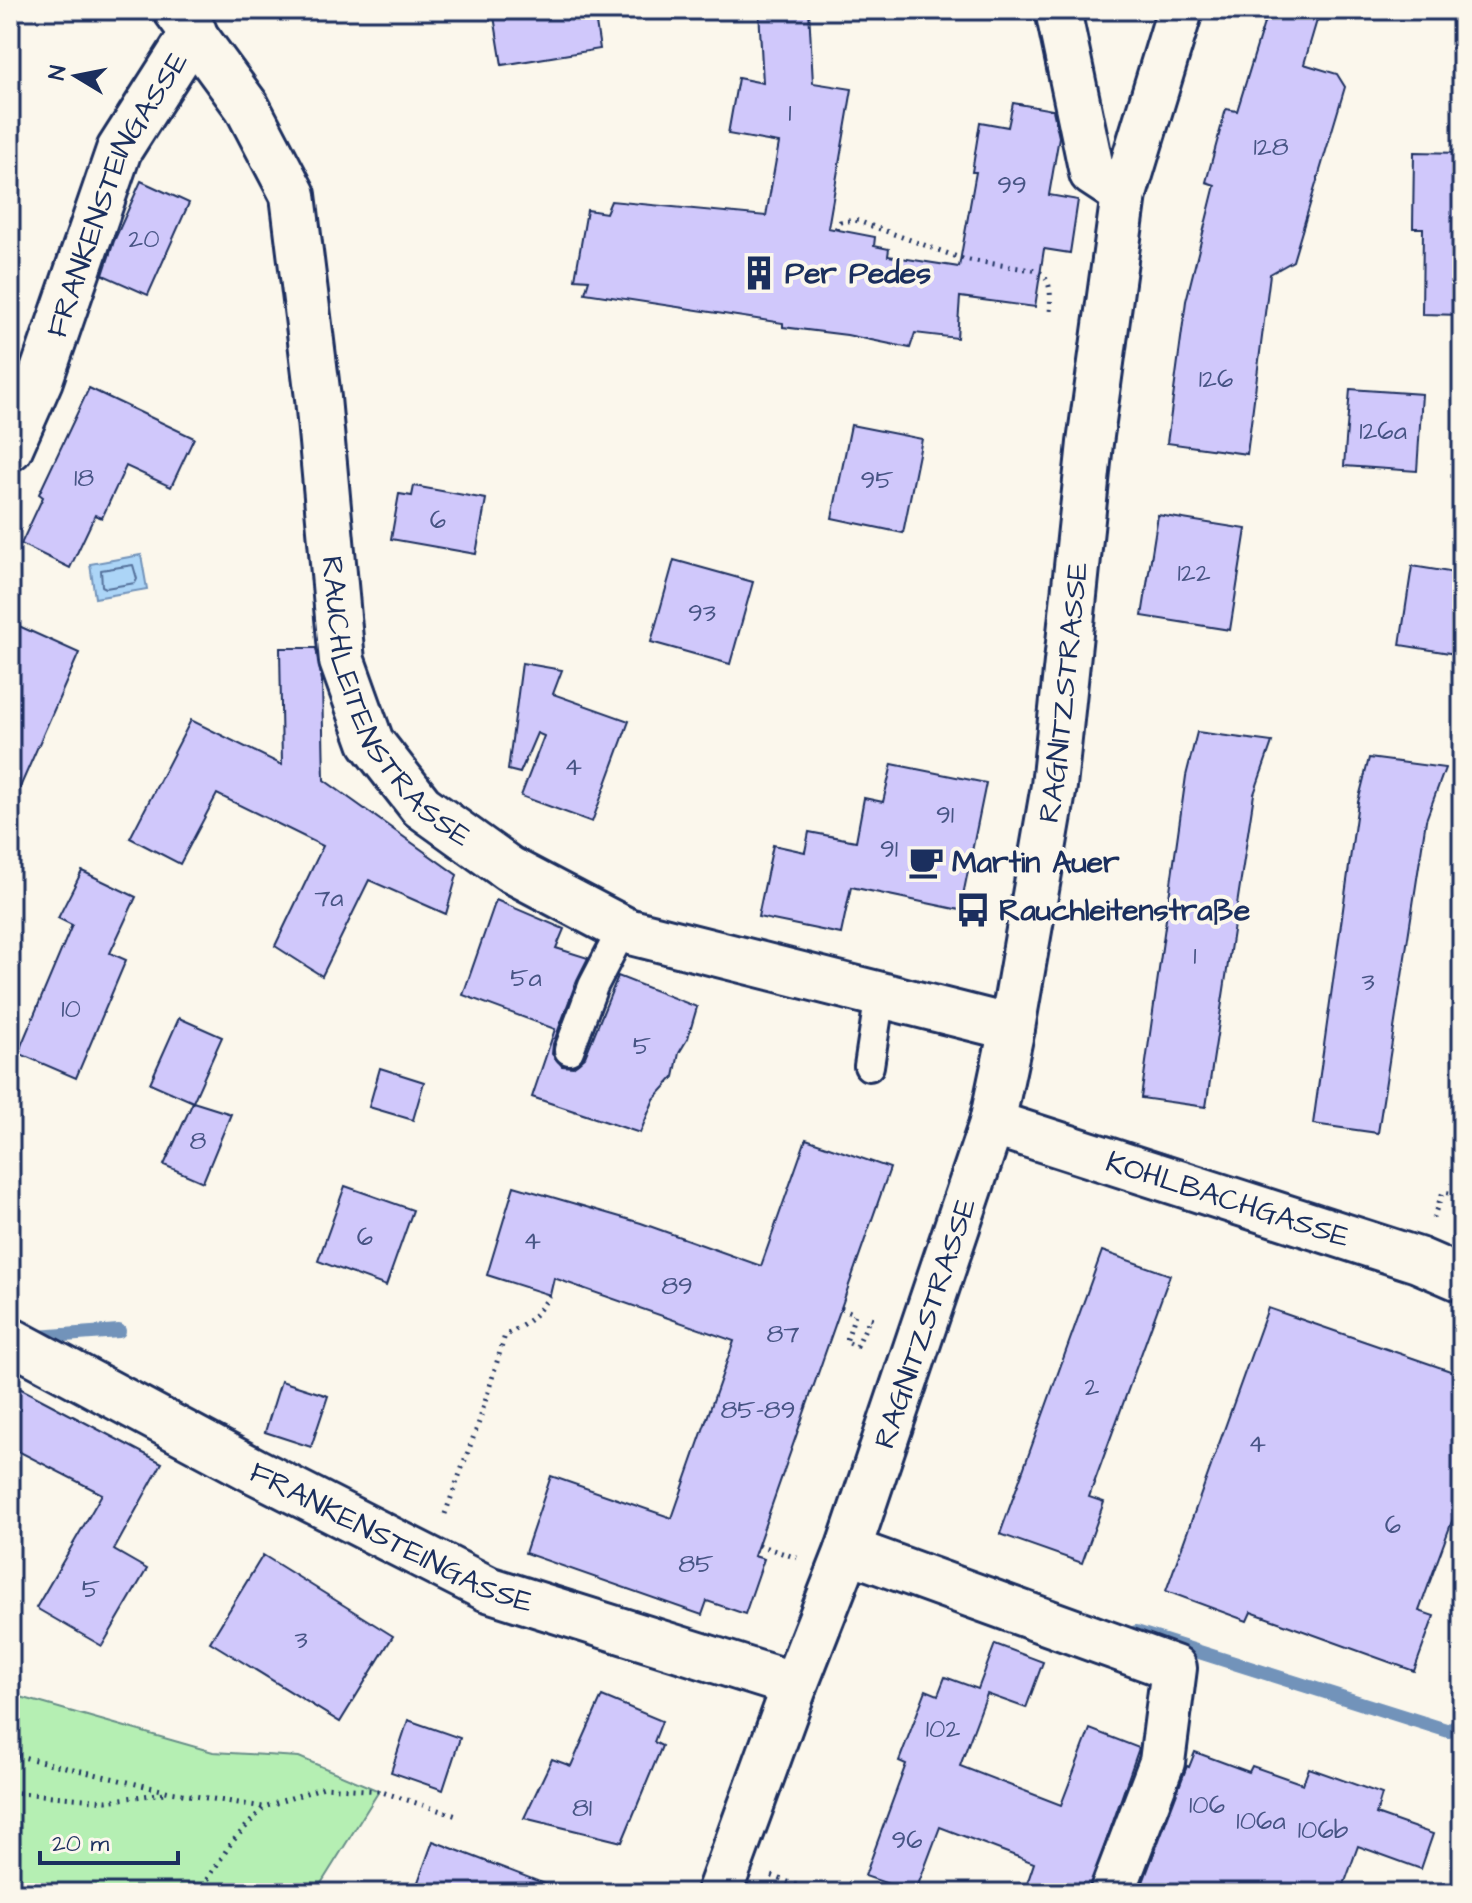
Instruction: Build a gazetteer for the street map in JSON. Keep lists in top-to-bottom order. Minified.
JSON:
{"streets":{"street":["FRANKENSTEINGASSE","RAGNITZSTRASSE","RAUCHLEITENSTRASSE","KOHLBACHGASSE"]},"crossings":[["FRANKENSTEINGASSE","RAGNITZSTRASSE"],["FRANKENSTEINGASSE","RAUCHLEITENSTRASSE"],["RAGNITZSTRASSE","RAUCHLEITENSTRASSE"],["RAGNITZSTRASSE","KOHLBACHGASSE"]],"places":{"building":["Per Pedes"],"cafe":["Martin Auer"],"bus stop":["Rauchleitenstraße"]},"house_numbers":["1","128","99","20","126","126a","18","95","6","122","93","4","91","91","7a","1","5a","3","10","5","8","6","4","89","87","2","85-89","4","6","85","5","3","102","106","81","106a","106b","96"],"scale_bar":"20 m","north":"left"}
